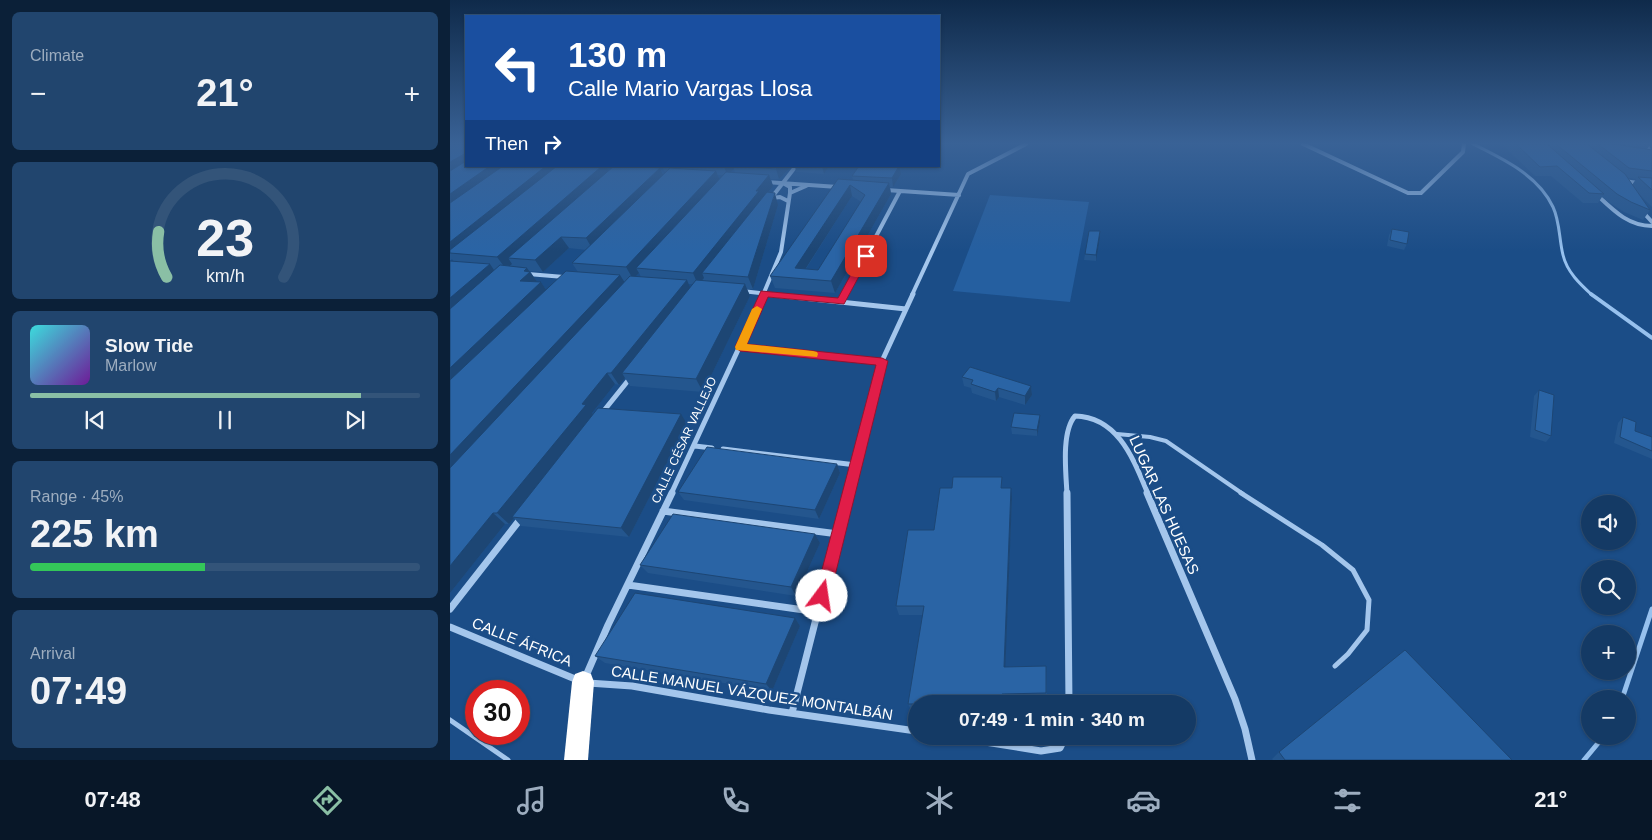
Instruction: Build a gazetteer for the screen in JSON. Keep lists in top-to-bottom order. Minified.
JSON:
{"streets":{"street":["CALLE CÉSAR VALLEJO","LUGAR LAS HUESAS","CALLE ÁFRICA","CALLE MANUEL VÁZQUEZ MONTALBÁN"]},"crossings":[["CALLE CÉSAR VALLEJO","CALLE ÁFRICA"],["CALLE CÉSAR VALLEJO","CALLE MANUEL VÁZQUEZ MONTALBÁN"],["CALLE ÁFRICA","CALLE MANUEL VÁZQUEZ MONTALBÁN"]],"page":{"tile":["Climate",["Range · 45%","225 km"],["Arrival","07:49"]],"turn":["130 m","Calle Mario Vargas Llosa"],"heat":["−","21°","+"],"then":"Then","song":["Slow Tide","Marlow"],"map_buttons":["+","−"],"limit":"30","trip":"07:49 · 1 min · 340 m","tabs":["07:48","21°"],"gauge":["23","km/h"]}}
